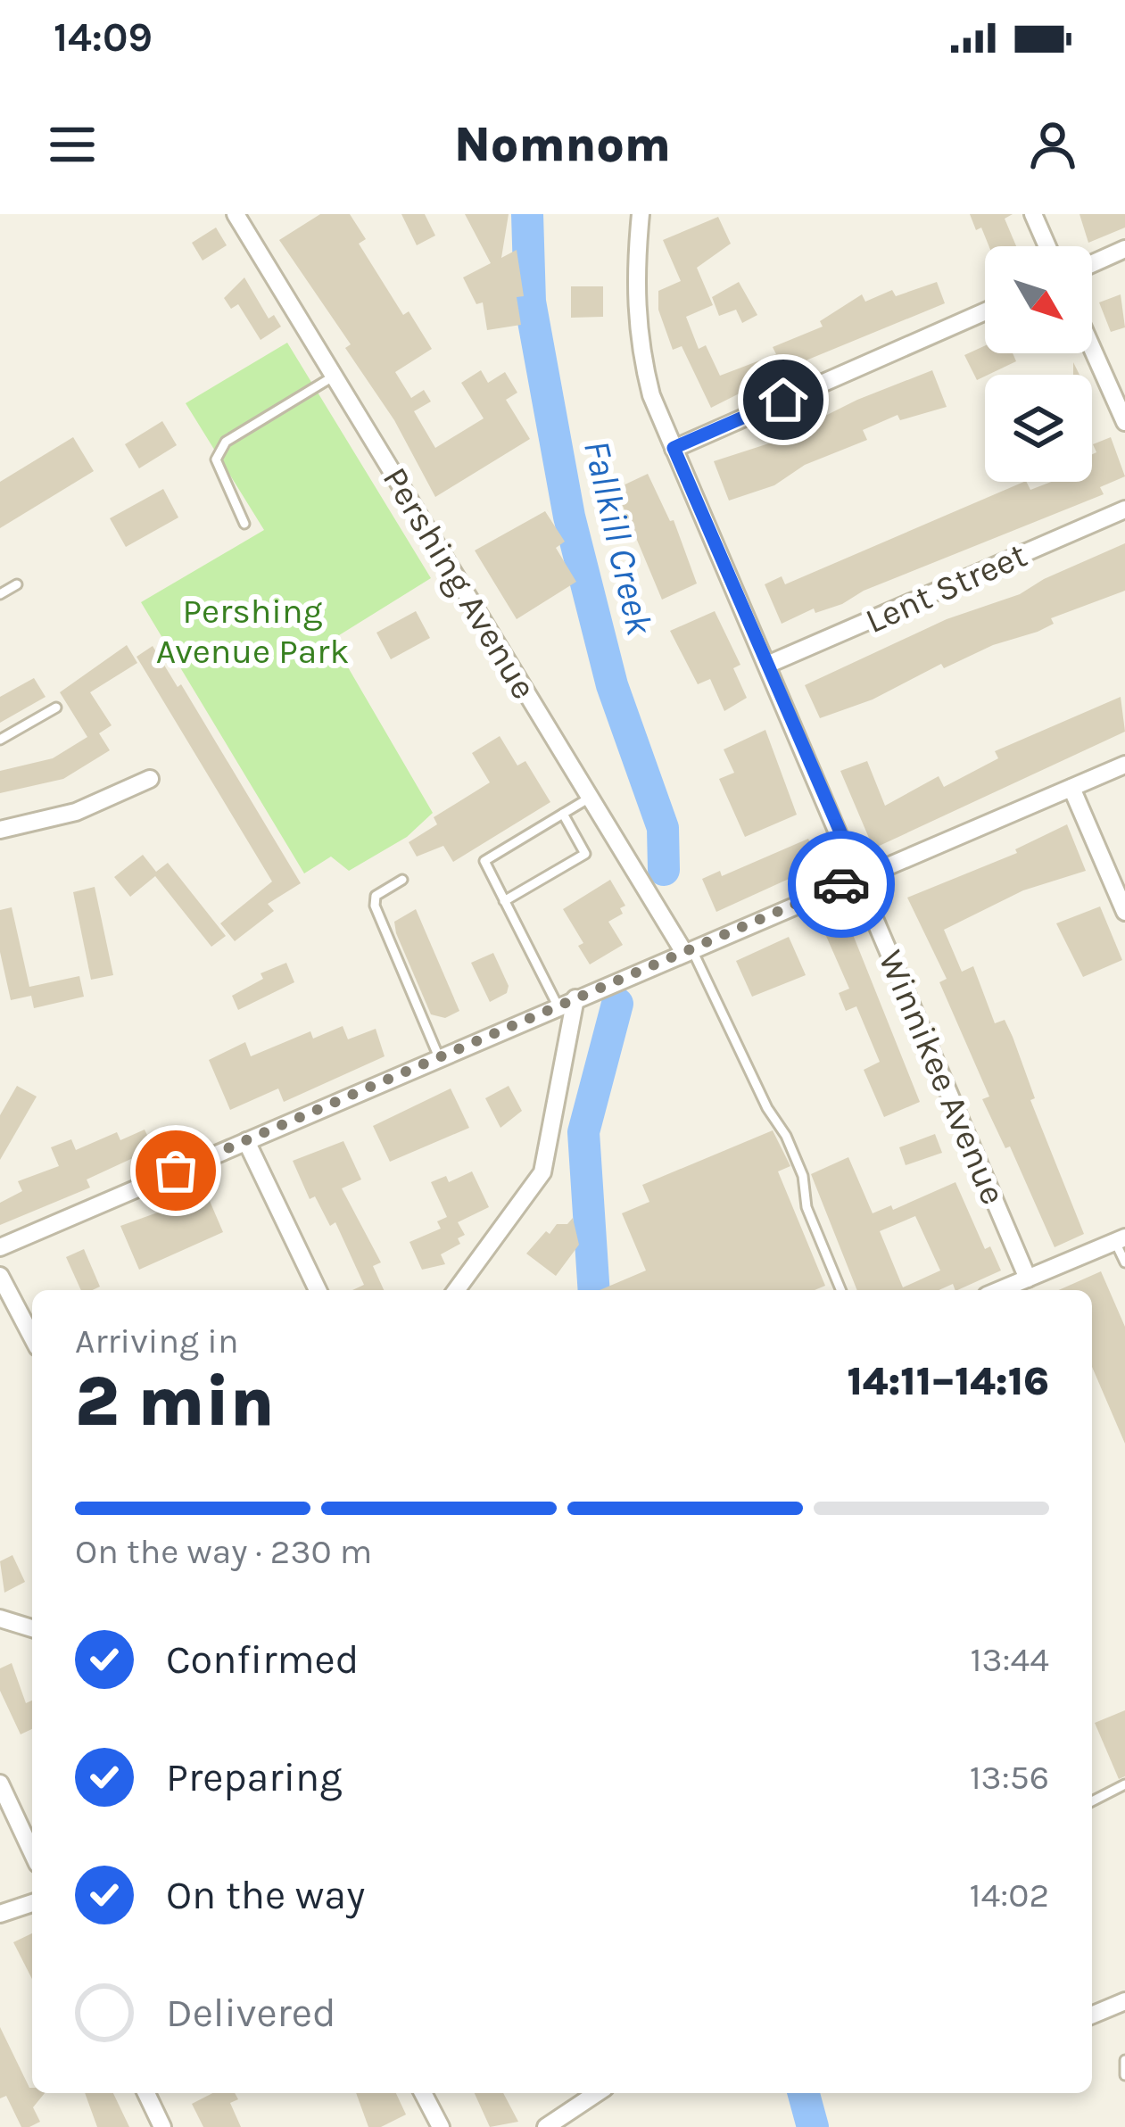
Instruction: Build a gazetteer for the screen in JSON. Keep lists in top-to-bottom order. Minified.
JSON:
{"streets":{"street":["Pershing Avenue","Lent Street","Winnikee Avenue"]},"crossings":[["Lent Street","Winnikee Avenue"]],"water":["Fallkill Creek"],"parks":["Pershing Avenue Park"],"north":"bottom right","page":{"status":"14:09","header":"Nomnom","heading":["2 min","Arriving in","14:11–14:16"],"bar":"On the way · 230 m","list":[["Confirmed","13:44"],["Preparing","13:56"],["On the way","14:02"],"Delivered"]}}
